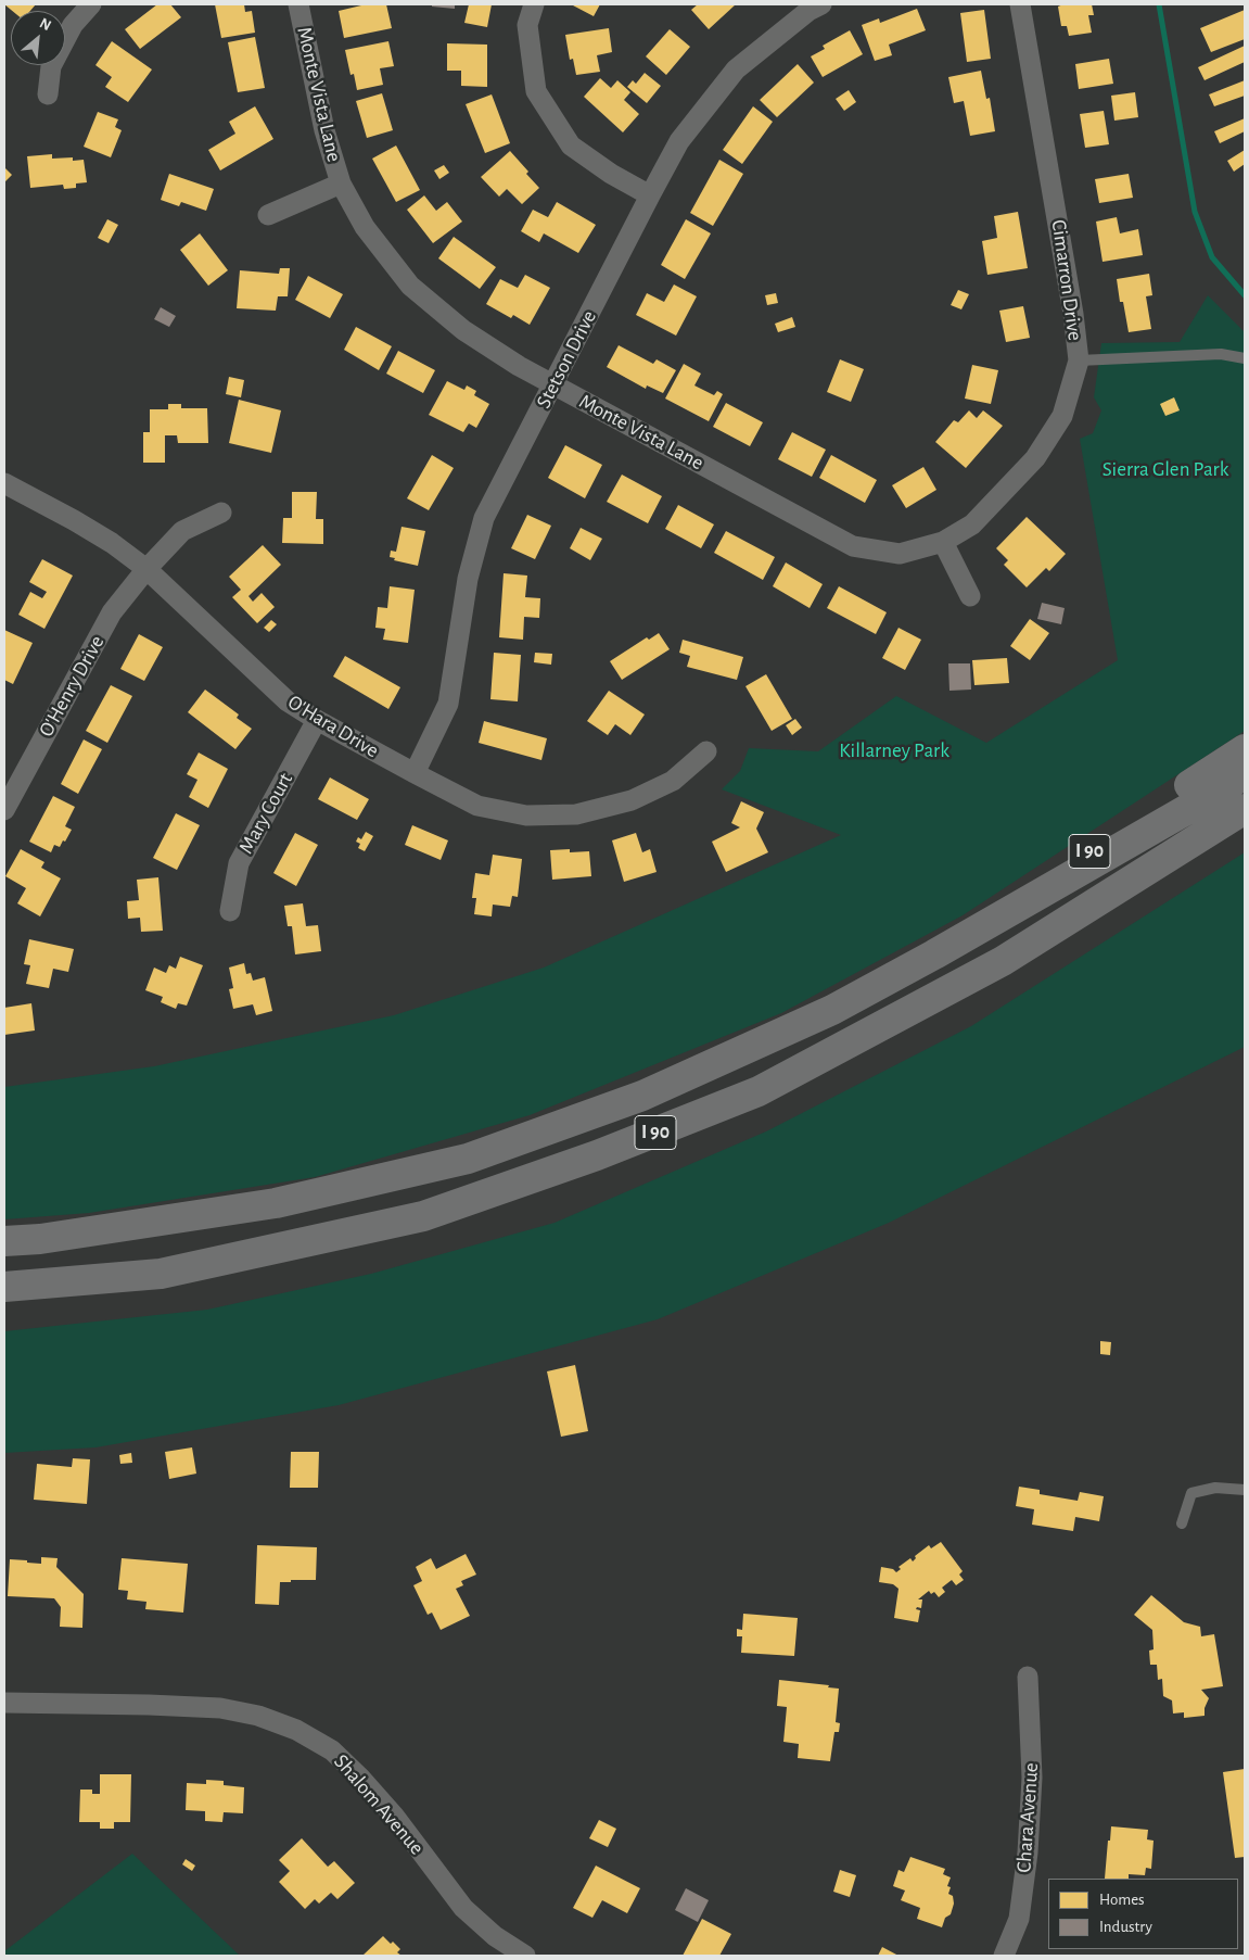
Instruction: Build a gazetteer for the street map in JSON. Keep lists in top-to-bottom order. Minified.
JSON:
{"streets":{"highway":["I 90"],"street":["Monte Vista Lane","Cimarron Drive","Stetson Drive","O'Henry Drive","O'Hara Drive","Mary Court","Shalom Avenue","Chara Avenue"]},"crossings":[["Monte Vista Lane","Cimarron Drive"],["Monte Vista Lane","Stetson Drive"],["Stetson Drive","O'Hara Drive"],["O'Henry Drive","O'Hara Drive"],["O'Hara Drive","Mary Court"]],"parks":["Sierra Glen Park","Killarney Park"],"legend":["Homes","Industry"],"north":"top right"}
